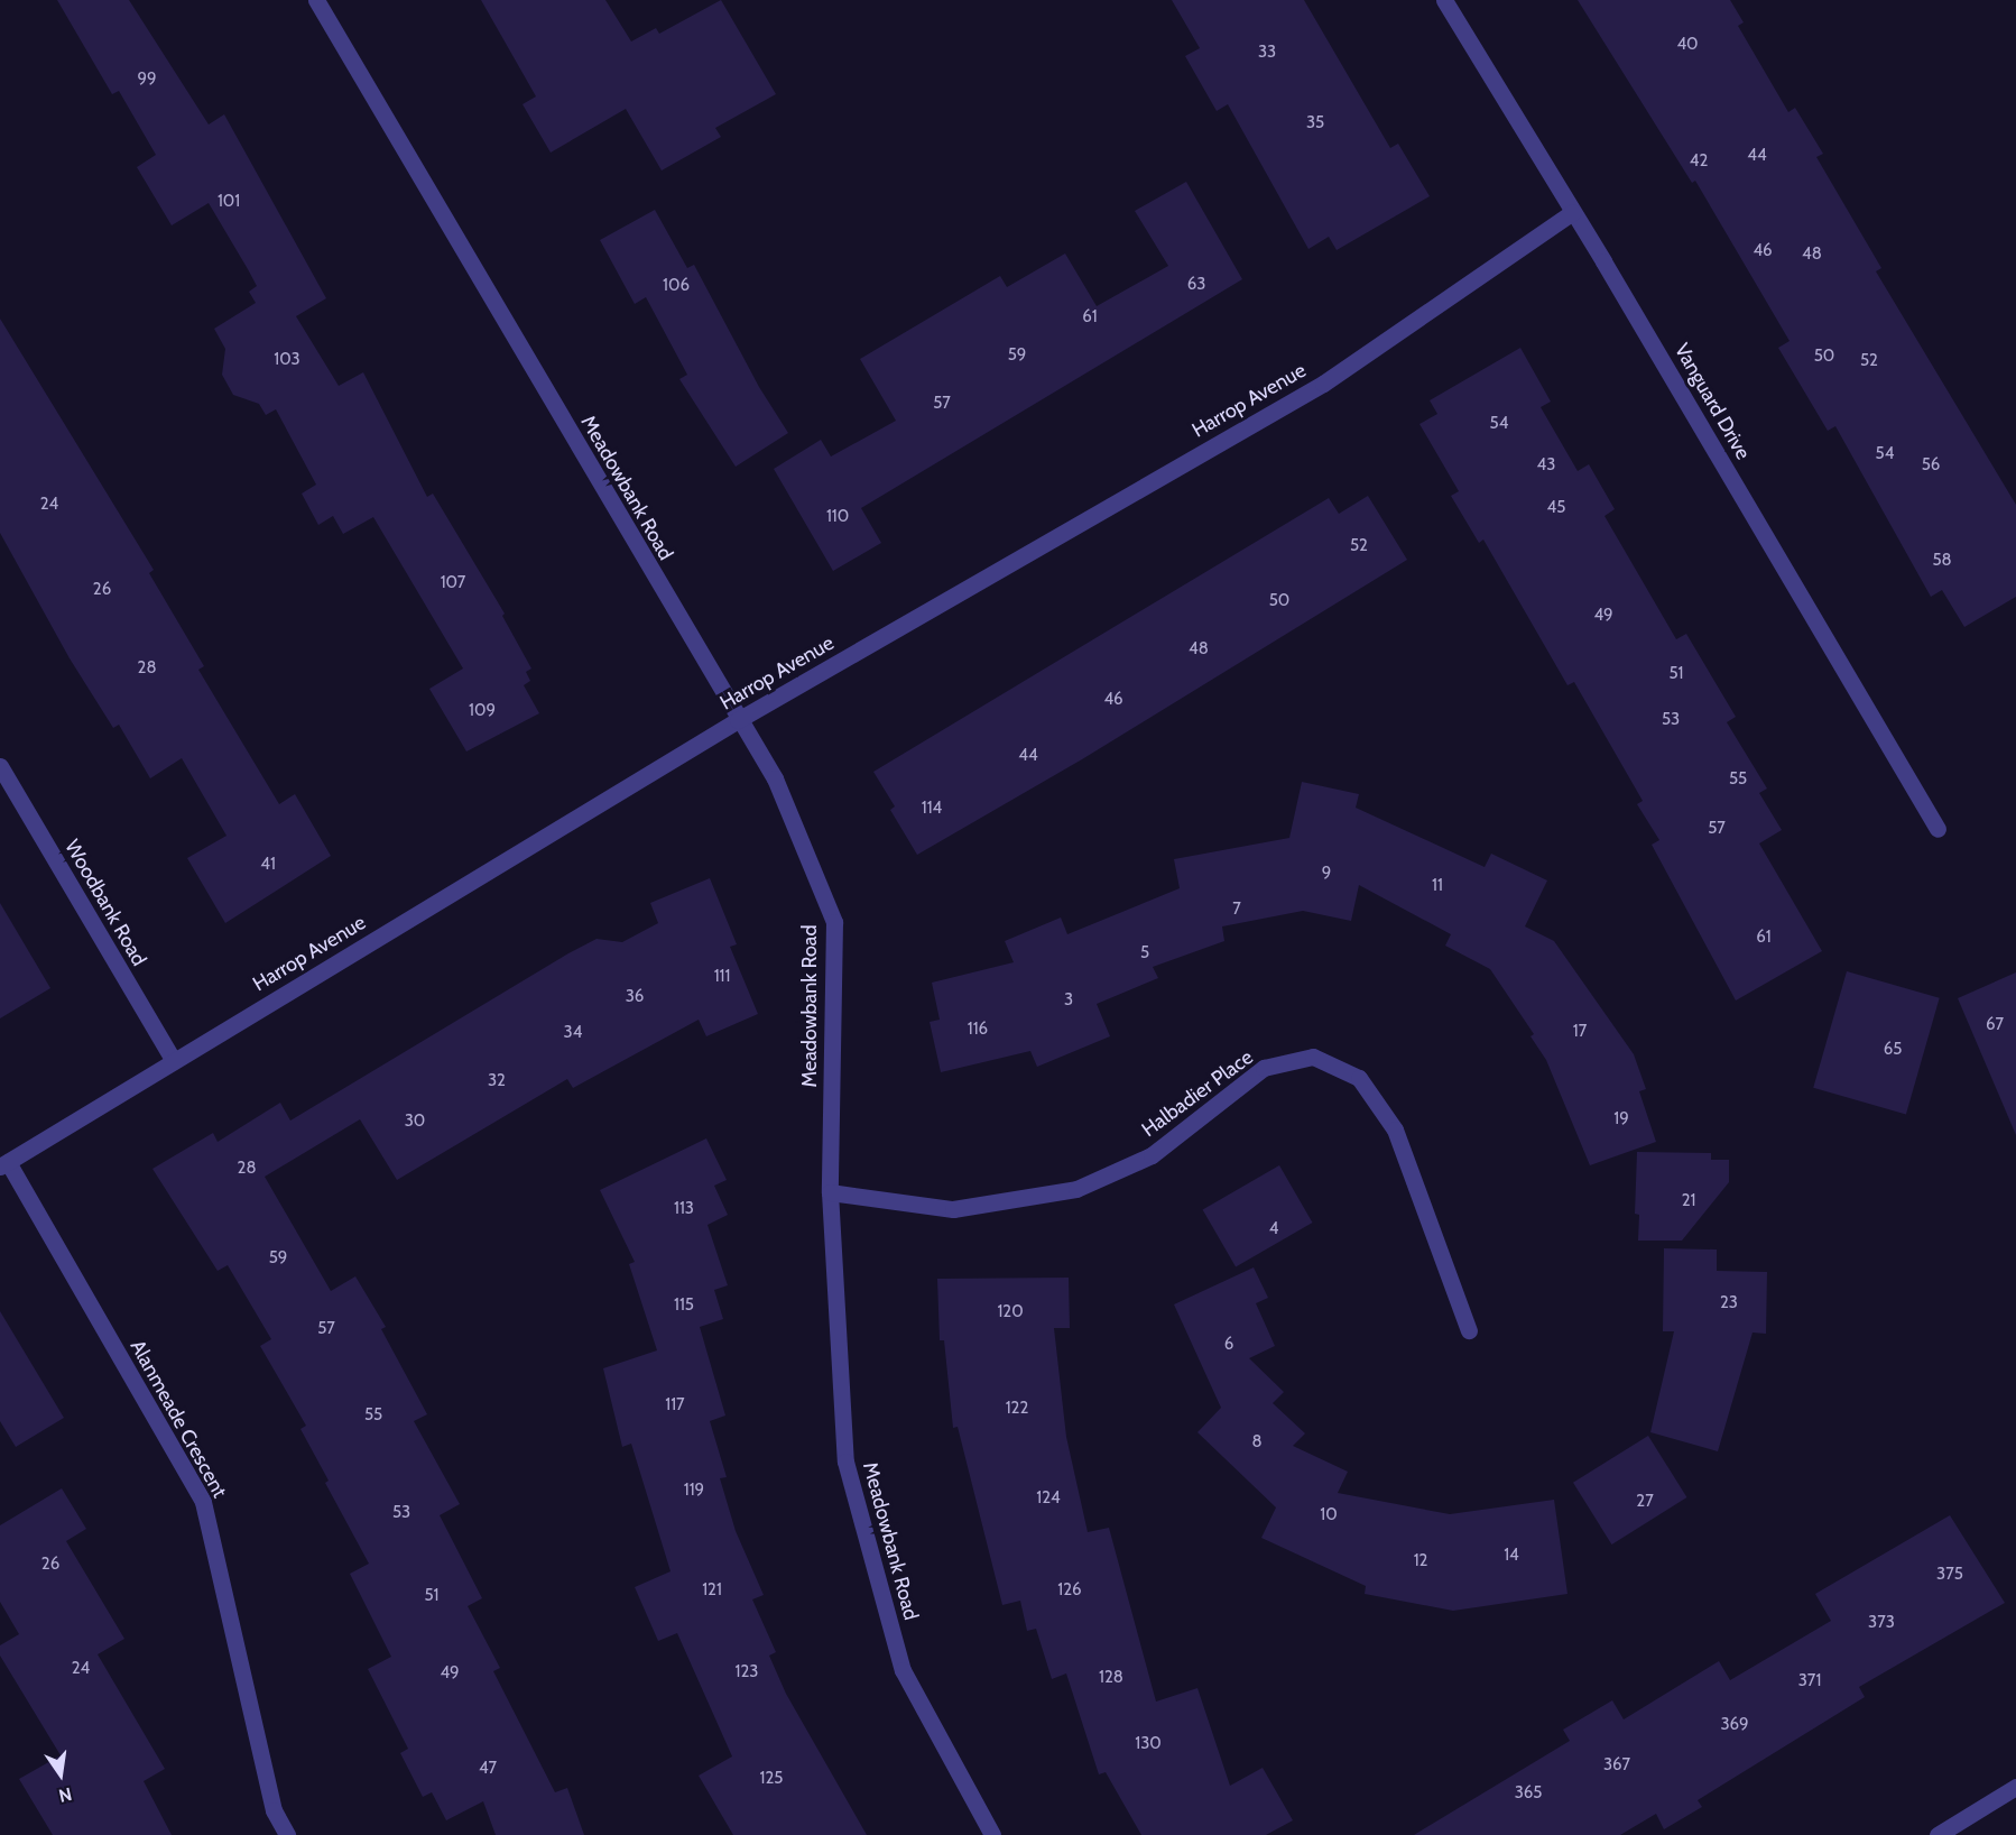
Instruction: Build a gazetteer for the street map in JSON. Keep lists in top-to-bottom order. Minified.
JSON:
{"streets":{"street":["Harrop Avenue","Vanguard Drive","Meadowbank Road","Woodbank Road","Halbadier Place","Alanmeade Crescent"]},"crossings":[["Harrop Avenue","Vanguard Drive"],["Harrop Avenue","Meadowbank Road"],["Harrop Avenue","Woodbank Road"],["Harrop Avenue","Alanmeade Crescent"],["Meadowbank Road","Halbadier Place"]],"house_numbers":["40","33","99","35","44","42","101","46","48","63","106","61","59","50","103","52","57","54","54","43","56","24","45","110","52","58","107","26","50","49","48","28","51","46","109","53","44","55","114","57","41","9","11","7","61","5","111","36","3","67","116","17","34","65","32","19","30","28","21","113","4","59","23","115","120","57","6","117","122","55","8","119","124","27","53","10","14","12","26","375","121","126","51","373","24","123","49","128","371","369","130","367","47","125","365"],"north":"bottom"}
